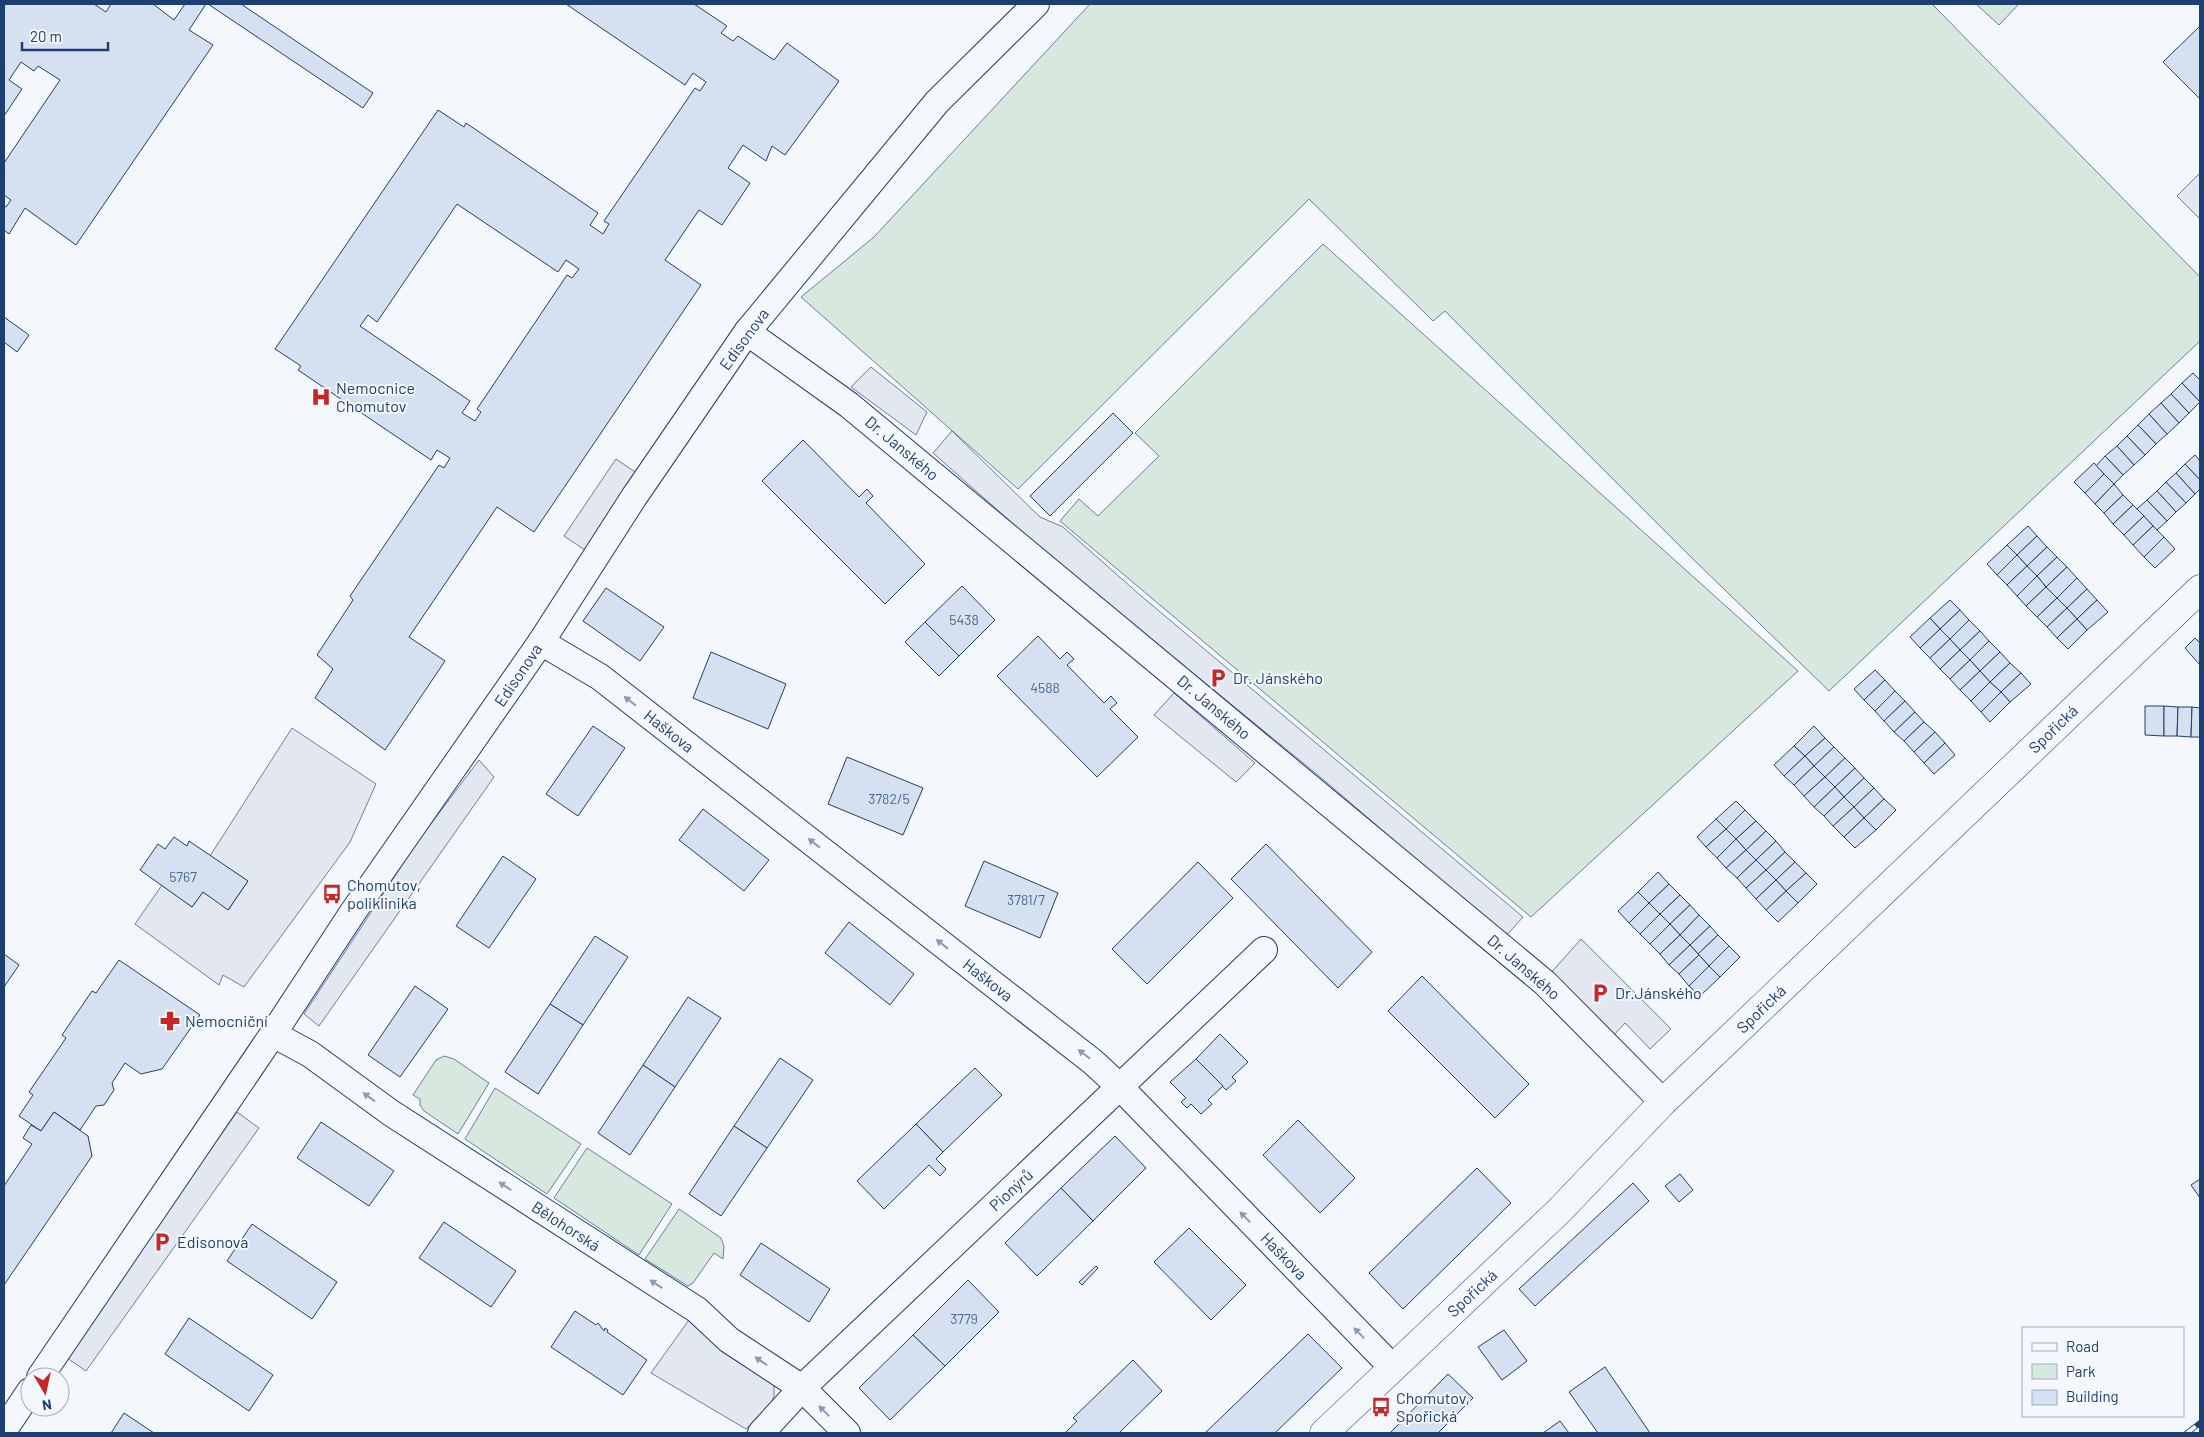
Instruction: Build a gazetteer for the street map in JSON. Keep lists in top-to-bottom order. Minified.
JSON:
{"streets":{"street":["Edisonova","Dr. Janského","Spořická","Haškova","Pionýrů","Bělohorská"]},"crossings":[["Edisonova","Dr. Janského"],["Edisonova","Haškova"],["Edisonova","Bělohorská"],["Dr. Janského","Spořická"],["Spořická","Haškova"],["Haškova","Pionýrů"],["Pionýrů","Bělohorská"]],"one_way":["Haškova","Bělohorská"],"places":{"hospital":["Nemocnice Chomutov"],"parking":["Dr. Jánského","Dr.Jánského","Edisonova"],"bus stop":["Chomutov, poliklinika","Chomutov, Spořická"],"pharmacy":["Nemocniční"]},"house_numbers":["5438","4588","3782/5","5767","3781/7","3779"],"legend":["Road","Park","Building"],"scale_bar":"20 m","north":"bottom"}
